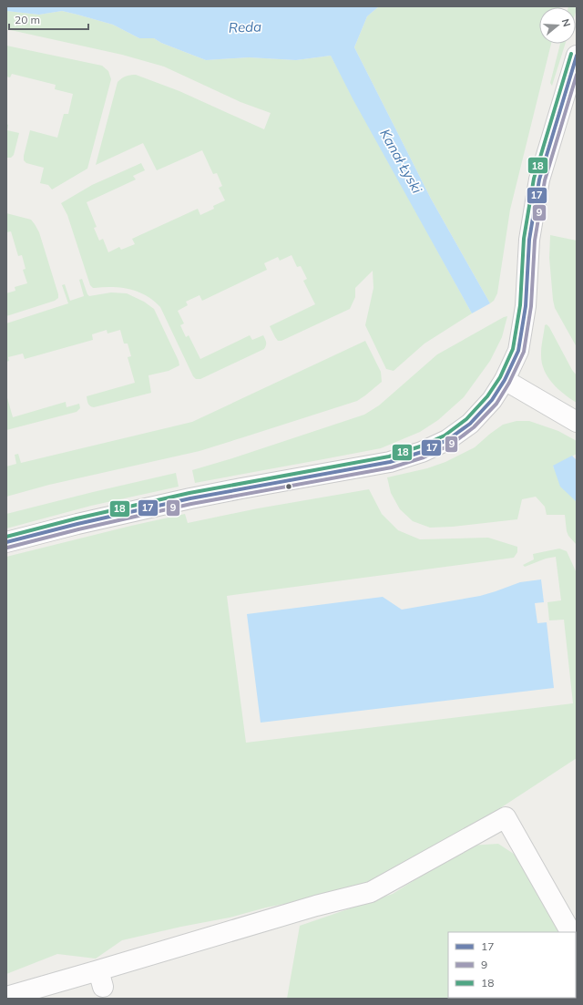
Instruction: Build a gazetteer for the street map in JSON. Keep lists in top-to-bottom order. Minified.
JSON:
{"water":["Reda","Kanał Łyski"],"lines":["transit line 18","transit line 17","transit line 9"],"legend":["17","9","18"],"scale_bar":"20 m","north":"right"}
